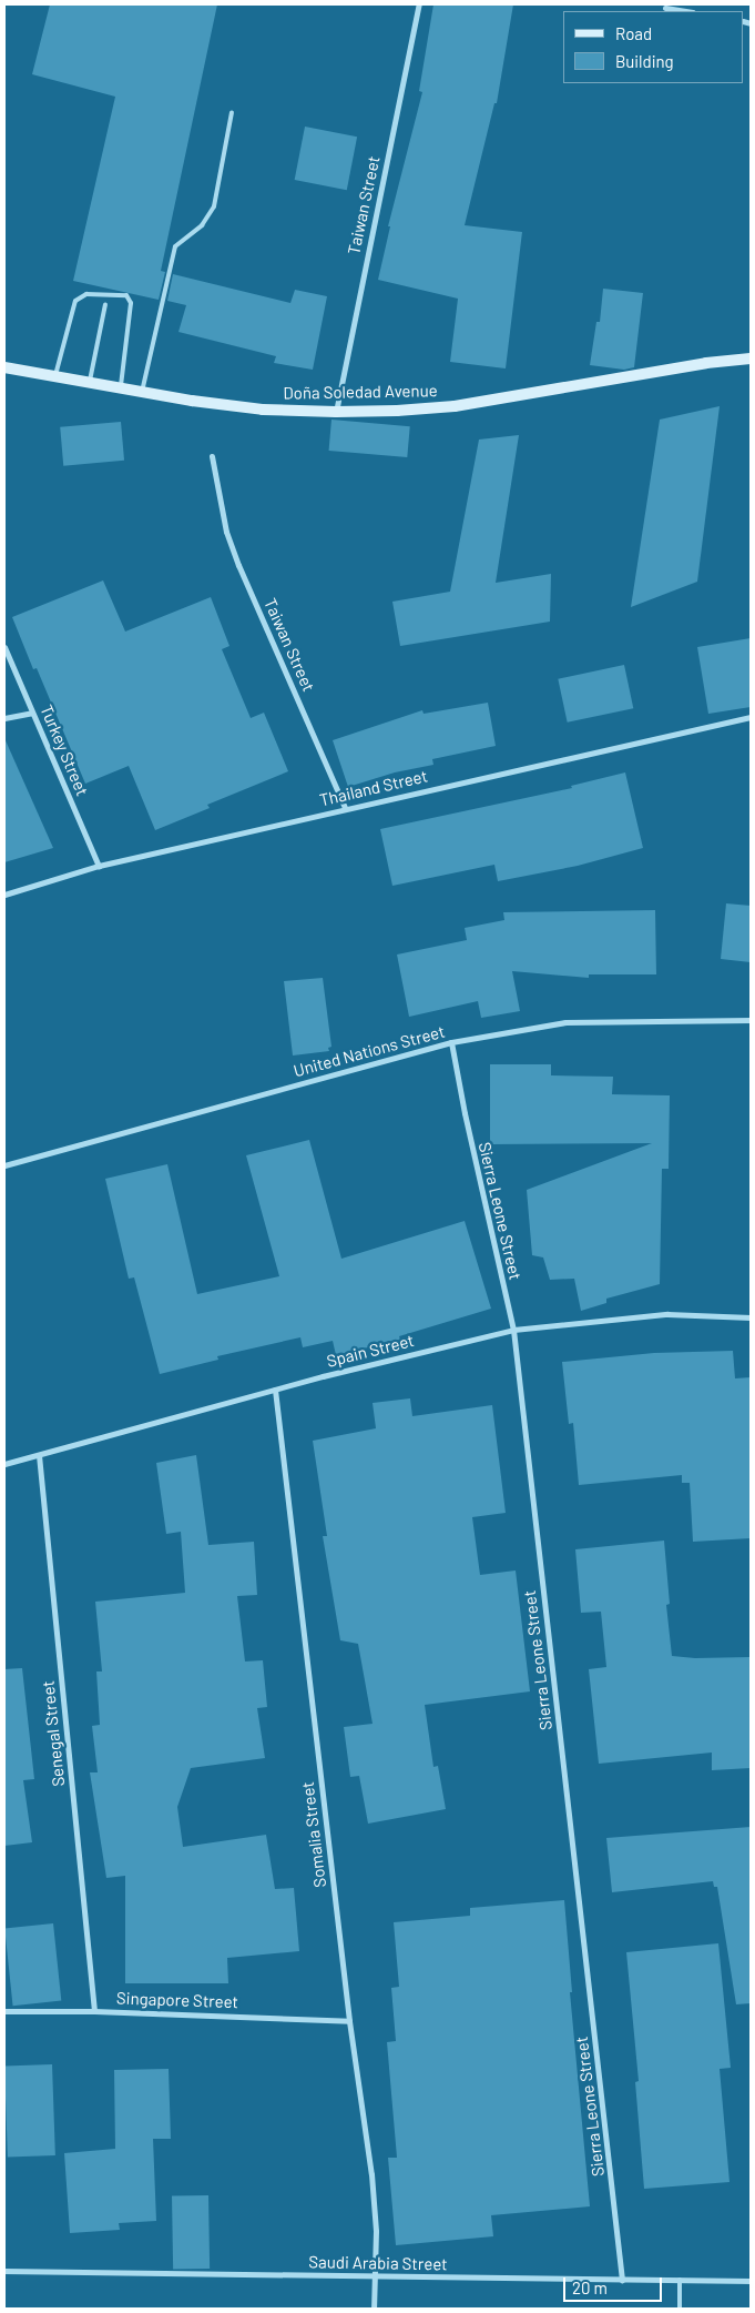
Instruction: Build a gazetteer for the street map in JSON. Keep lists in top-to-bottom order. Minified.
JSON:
{"streets":{"main road":["Doña Soledad Avenue"],"street":["Taiwan Street","Turkey Street","Thailand Street","United Nations Street","Sierra Leone Street","Spain Street","Senegal Street","Somalia Street","Singapore Street","Saudi Arabia Street"]},"crossings":[["Taiwan Street","Doña Soledad Avenue"],["Taiwan Street","Thailand Street"],["Turkey Street","Thailand Street"],["United Nations Street","Sierra Leone Street"],["Sierra Leone Street","Spain Street"],["Sierra Leone Street","Saudi Arabia Street"],["Spain Street","Senegal Street"],["Spain Street","Somalia Street"],["Senegal Street","Singapore Street"],["Somalia Street","Singapore Street"],["Somalia Street","Saudi Arabia Street"]],"legend":["Road","Building"],"scale_bar":"20 m"}
